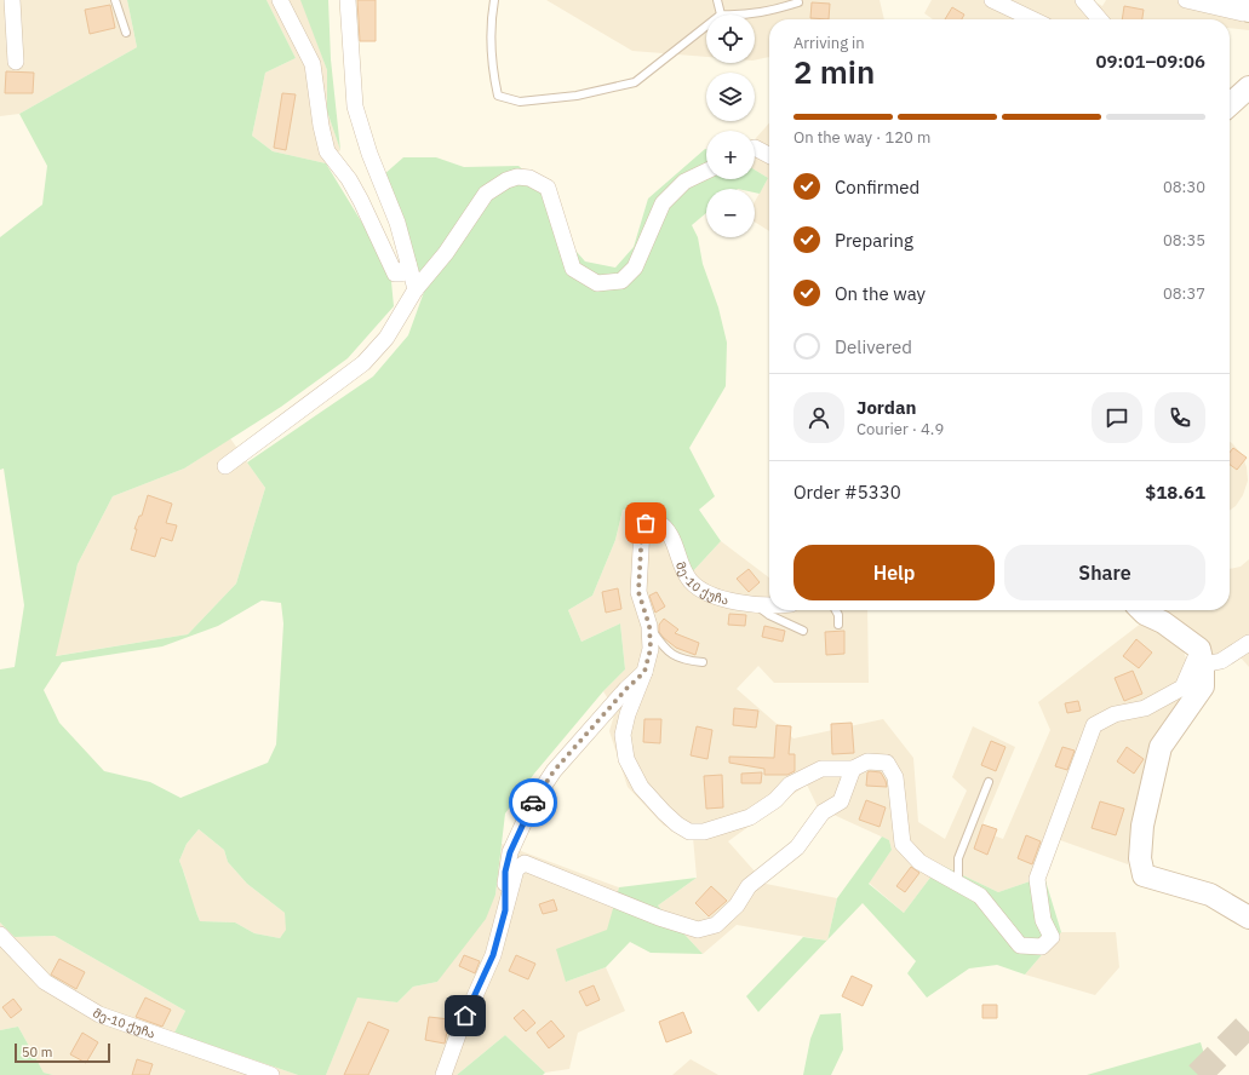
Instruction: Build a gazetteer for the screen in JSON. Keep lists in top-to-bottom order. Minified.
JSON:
{"streets":{"street":["მე-10 ქუჩა"]},"scale_bar":"50 m","page":{"map_buttons":["+","−"],"heading":["2 min","Arriving in","09:01–09:06"],"panel":["Jordan","Courier · 4.9","Order #5330","$18.61"],"bar":"On the way · 120 m","list":[["Confirmed","08:30"],["Preparing","08:35"],["On the way","08:37"],"Delivered"],"buttons":["Help","Share"],"scale":"50 m"}}
